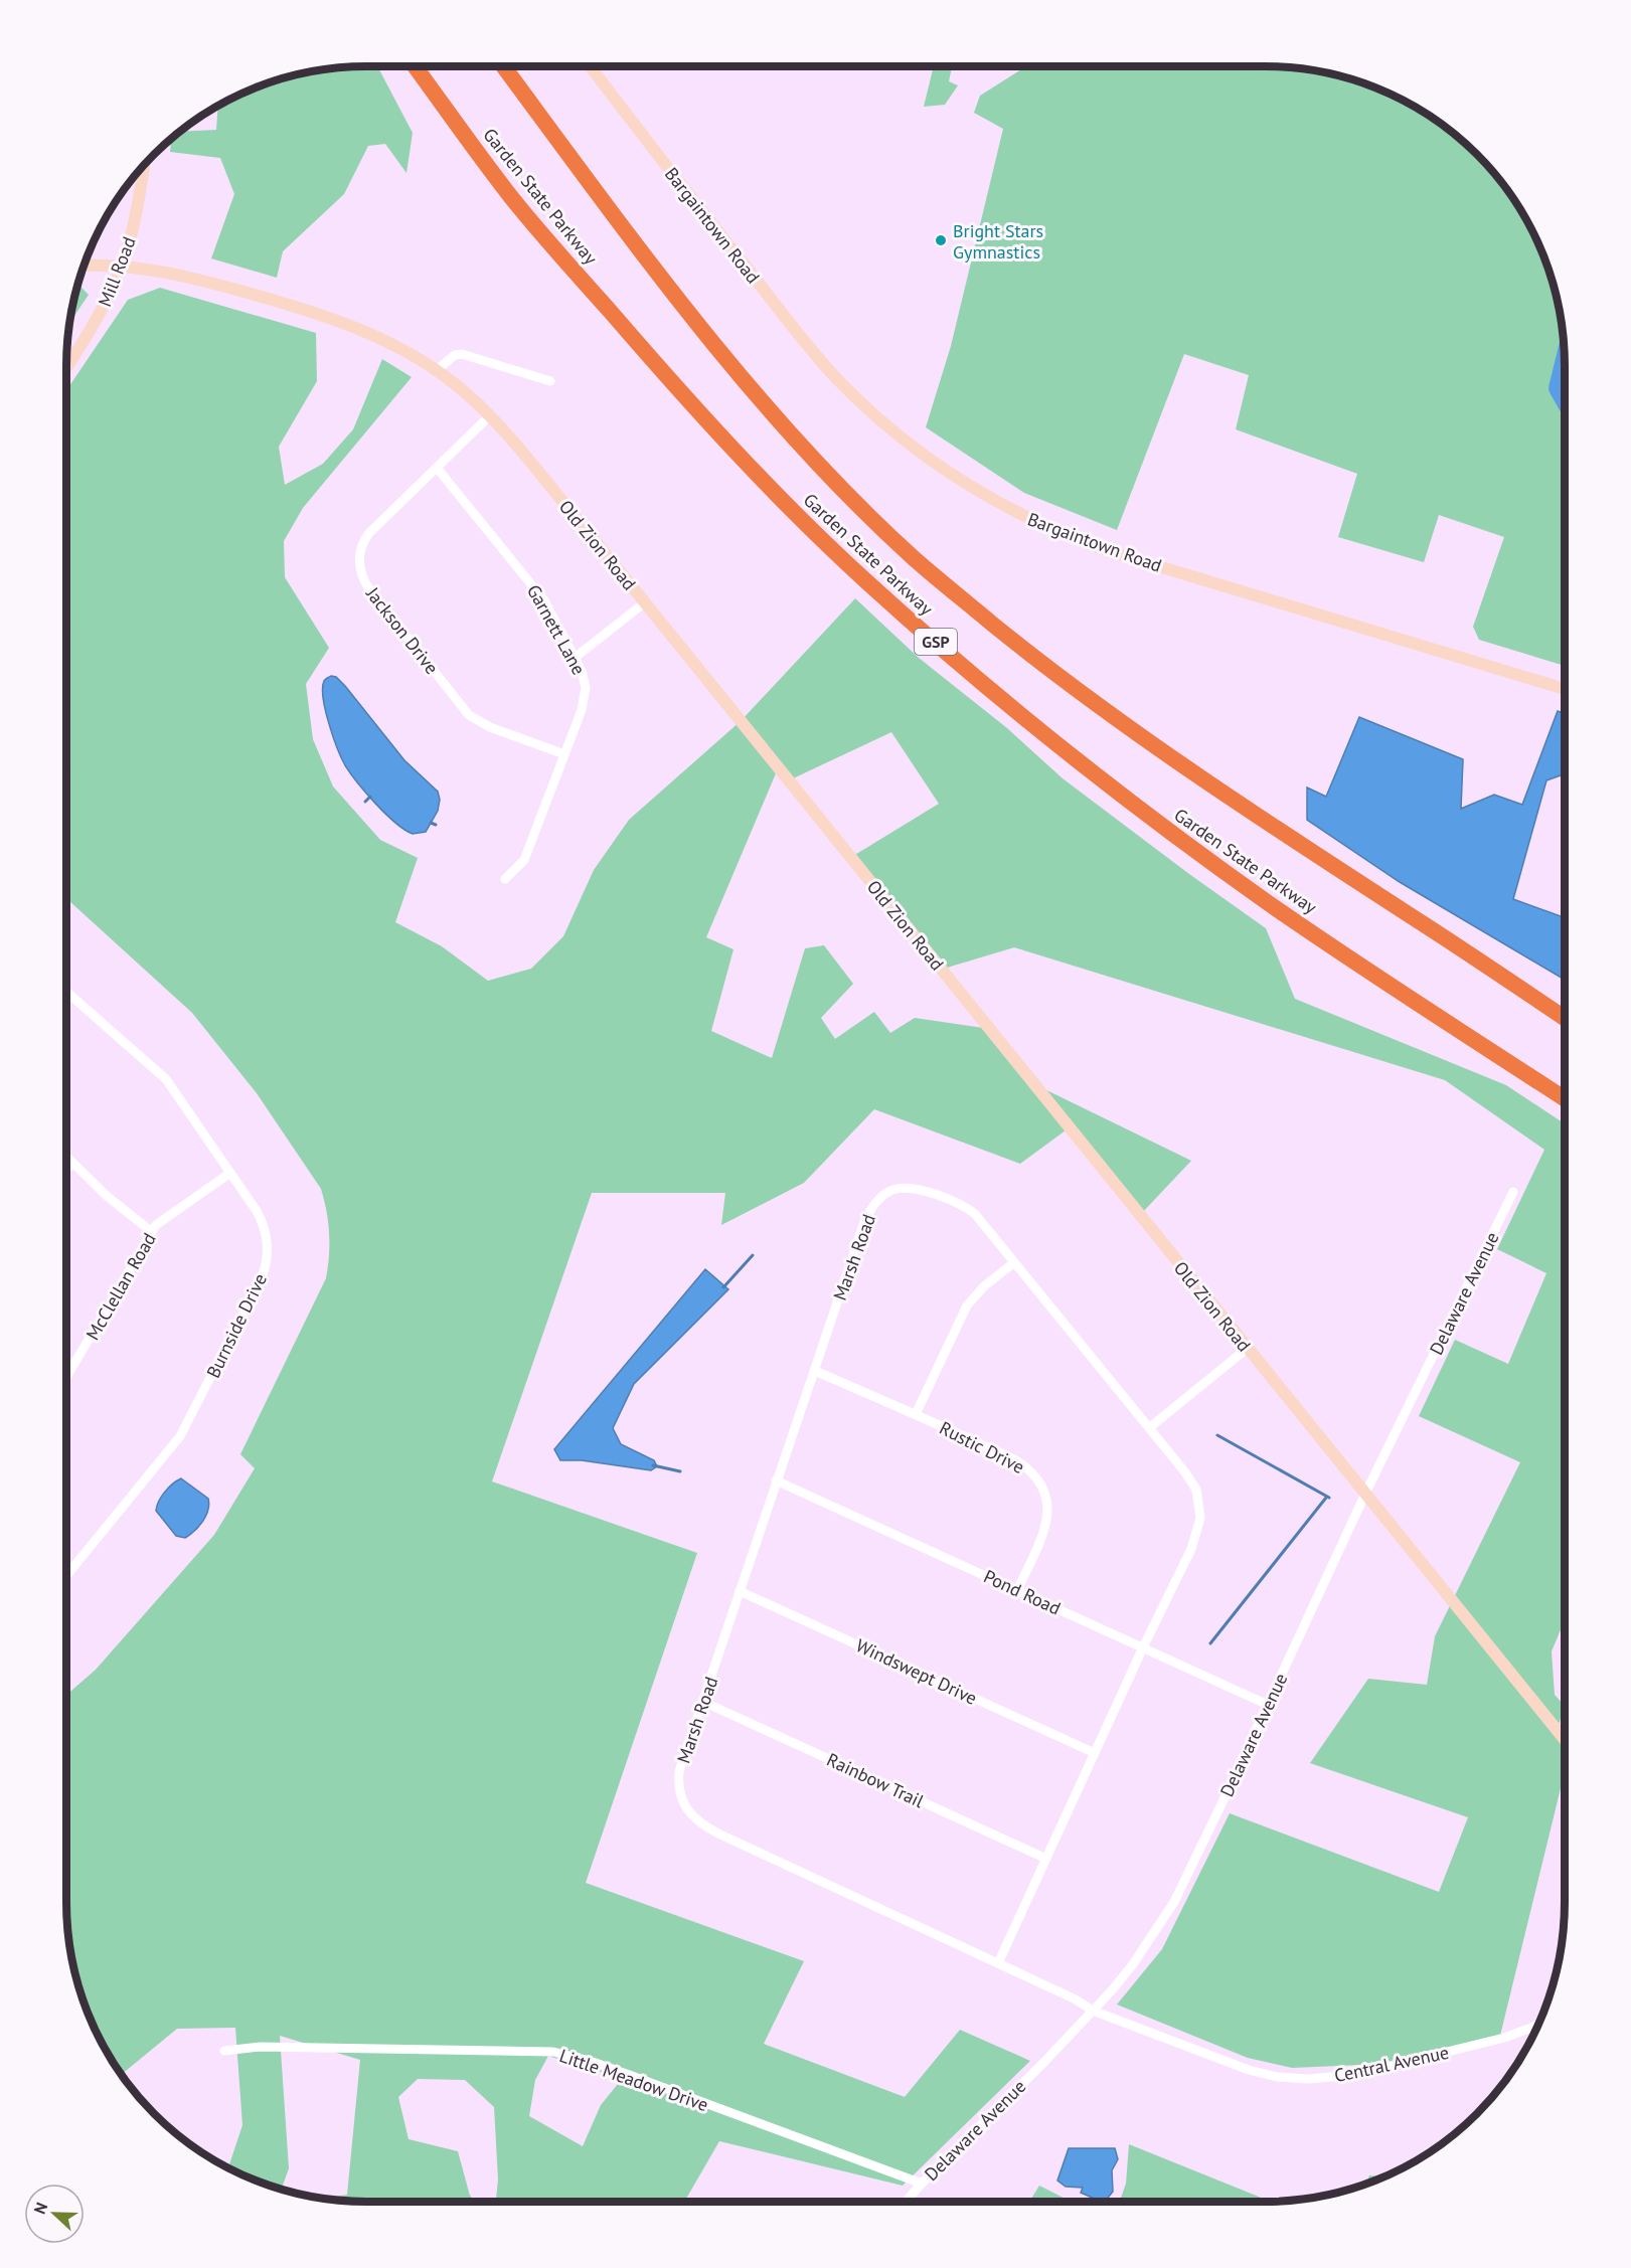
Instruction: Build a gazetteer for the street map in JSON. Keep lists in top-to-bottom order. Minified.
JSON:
{"streets":{"highway":["Garden State Parkway","GSP"],"street":["Bargaintown Road","Mill Road","Old Zion Road","Garnett Lane","Jackson Drive","Marsh Road","McClellan Road","Delaware Avenue","Burnside Drive","Rustic Drive","Pond Road","Windswept Drive","Rainbow Trail","Central Avenue","Little Meadow Drive"]},"crossings":[["Mill Road","Old Zion Road"],["Old Zion Road","Jackson Drive"],["Old Zion Road","Delaware Avenue"],["Garnett Lane","Jackson Drive"],["Marsh Road","Delaware Avenue"],["Marsh Road","Rustic Drive"],["Marsh Road","Pond Road"],["Marsh Road","Windswept Drive"],["Marsh Road","Rainbow Trail"],["Marsh Road","Central Avenue"],["McClellan Road","Burnside Drive"],["Delaware Avenue","Pond Road"],["Delaware Avenue","Central Avenue"],["Delaware Avenue","Little Meadow Drive"],["Rustic Drive","Pond Road"]],"places":["Bright Stars Gymnastics"],"north":"left"}
